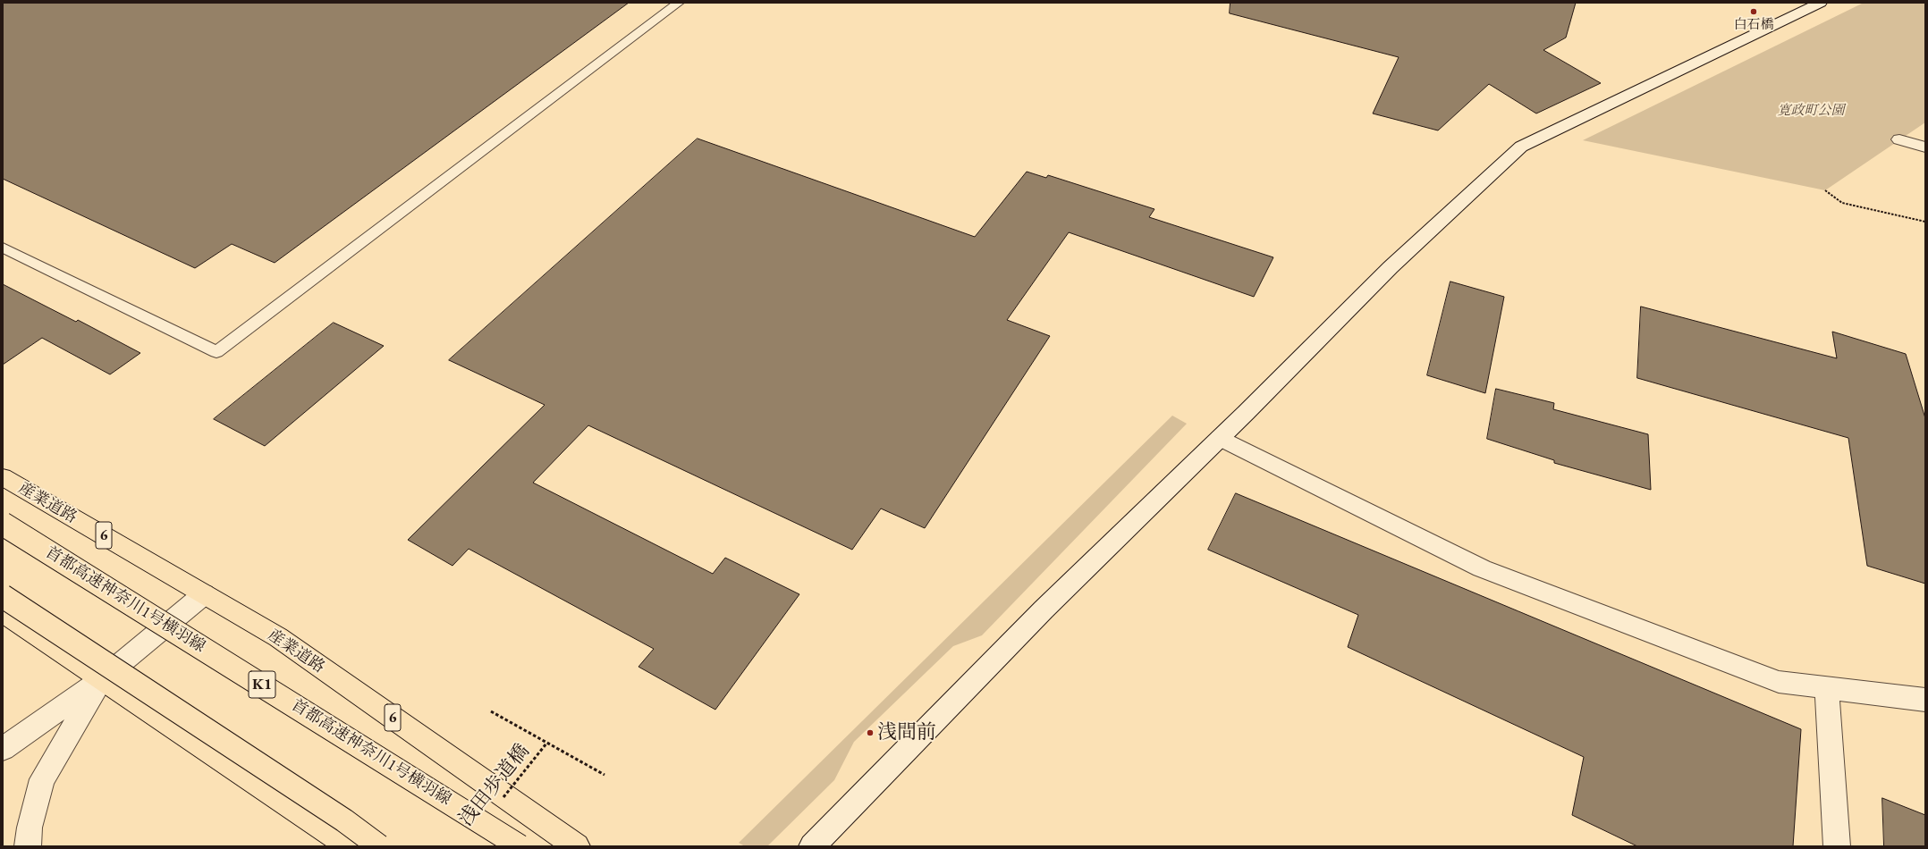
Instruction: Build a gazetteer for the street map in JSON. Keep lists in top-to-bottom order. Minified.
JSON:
{"streets":{"main road":["産業道路","6","首都高速神奈川1号横羽線","K1"],"path":["浅田歩道橋"]},"parks":["寛政町公園"],"places":["白石橋","浅間前"]}
